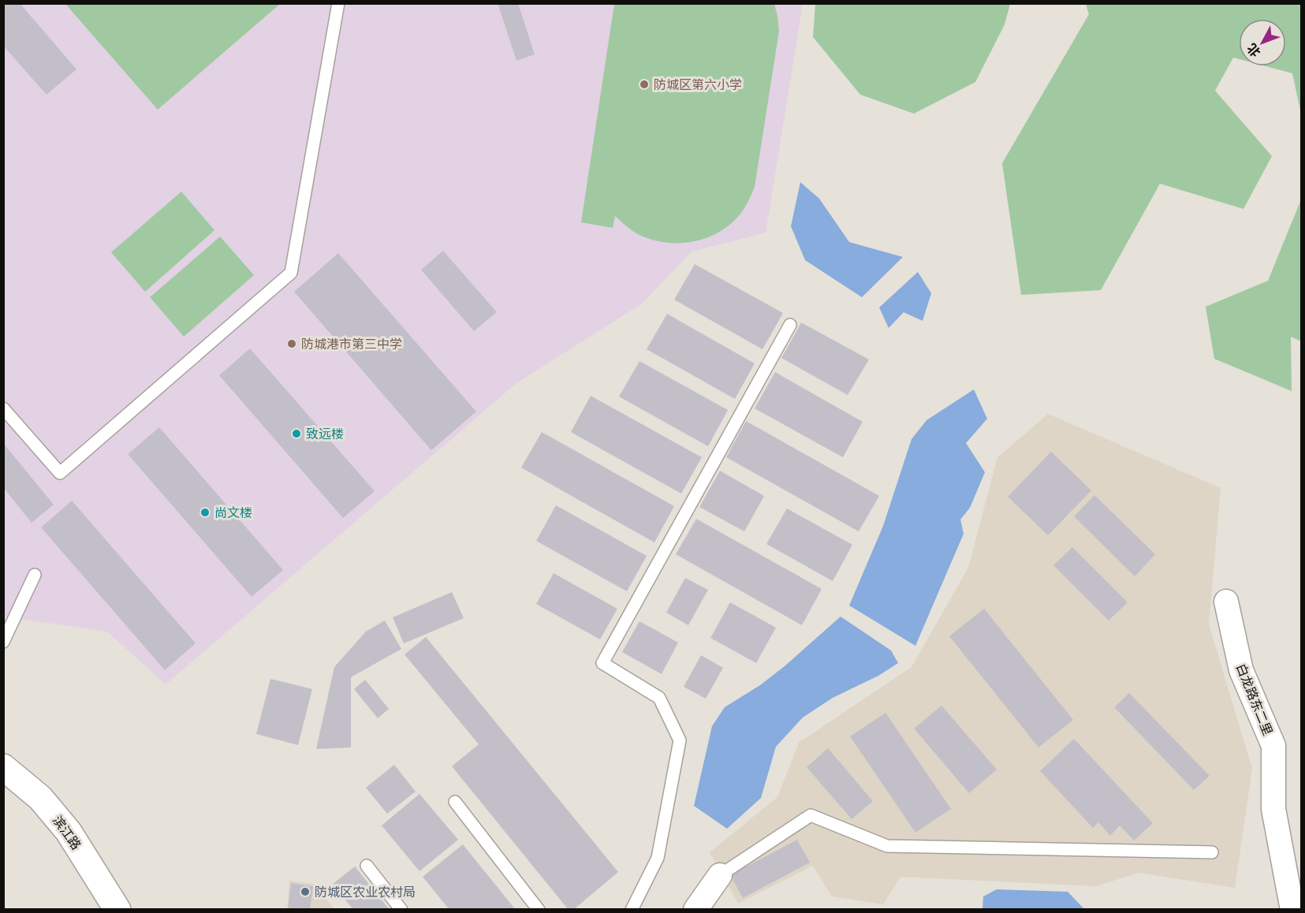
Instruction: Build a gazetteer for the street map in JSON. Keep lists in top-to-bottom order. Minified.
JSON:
{"streets":{"street":["白龙路东二里","滨江路"]},"places":["防城区第六小学","防城港市第三中学","致远楼","尚文楼","防城区农业农村局"],"north":"bottom left"}
